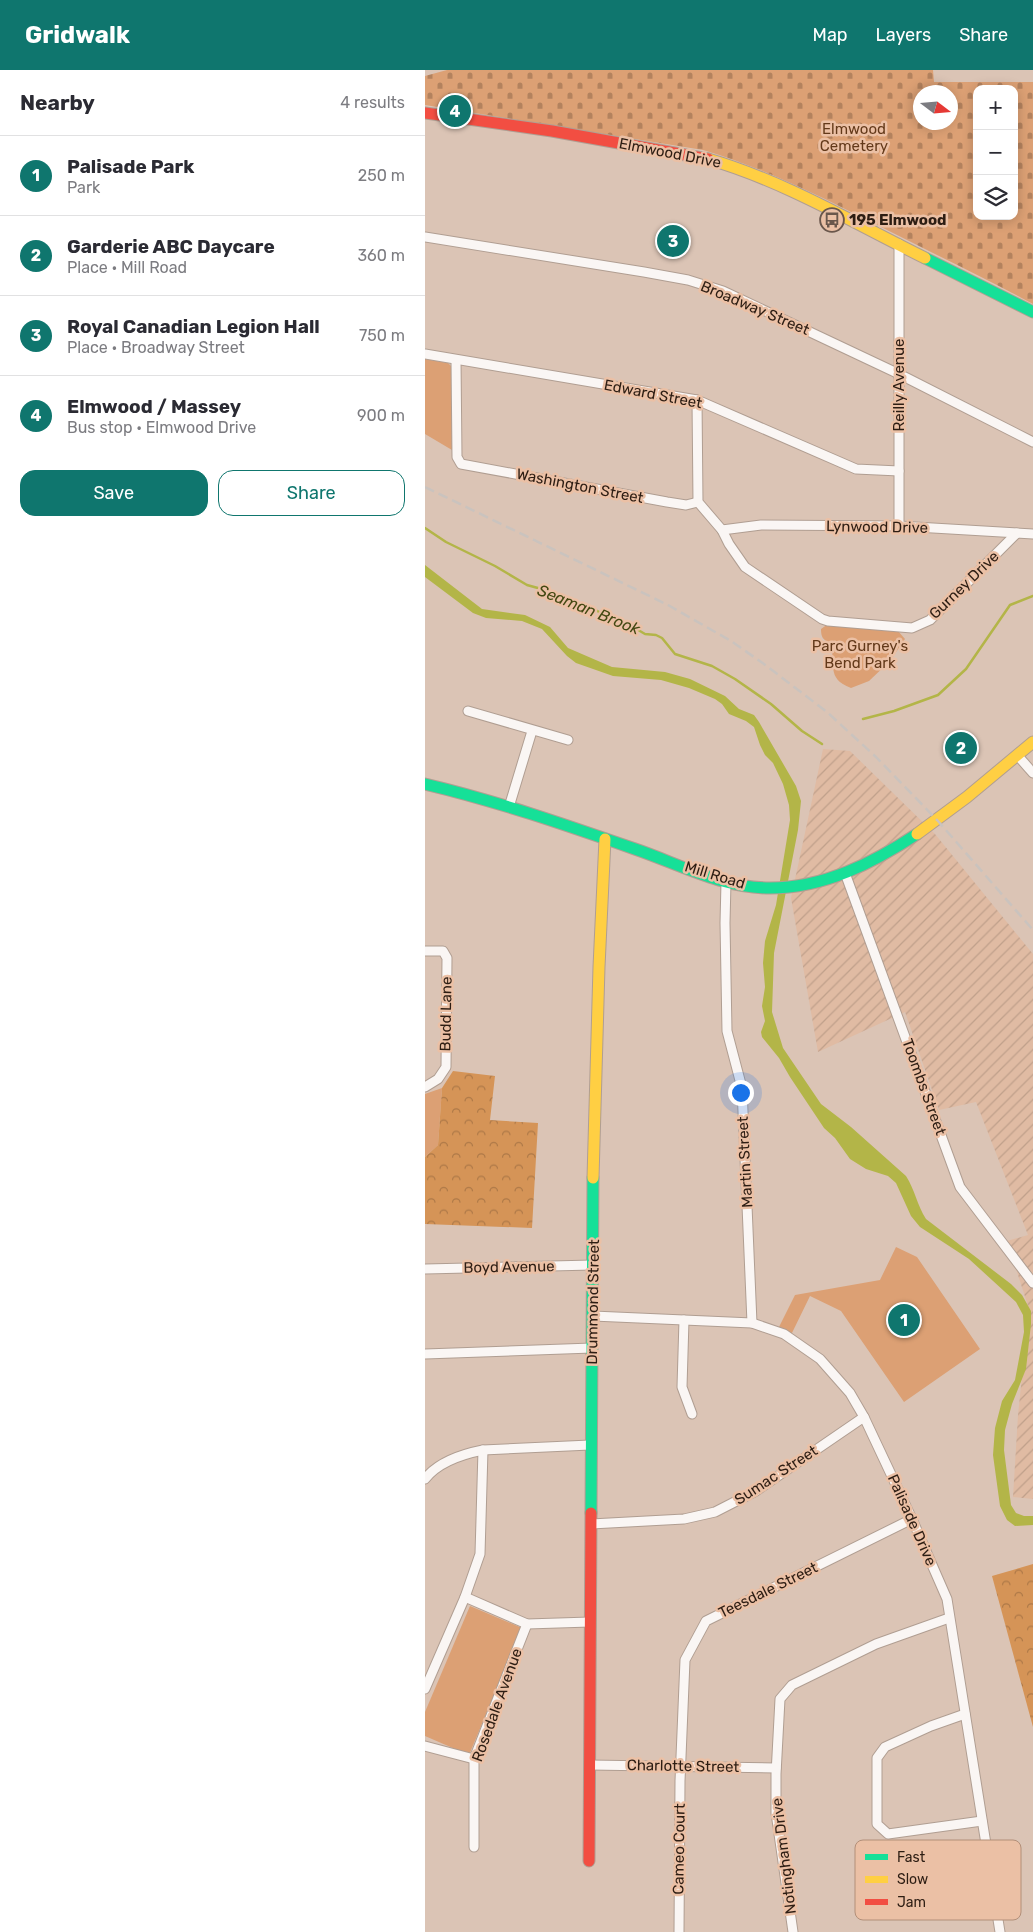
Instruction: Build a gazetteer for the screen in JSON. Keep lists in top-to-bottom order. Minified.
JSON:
{"streets":{"street":["Elmwood Drive","Broadway Street","Reilly Avenue","Edward Street","Washington Street","Lynwood Drive","Gurney Drive","Mill Road","Budd Lane","Toombs Street","Martin Street","Boyd Avenue","Drummond Street","Sumac Street","Palisade Drive","Teesdale Street","Rosedale Avenue","Charlotte Street","Cameo Court","Notingham Drive"]},"crossings":[["Elmwood Drive","Reilly Avenue"],["Broadway Street","Reilly Avenue"],["Reilly Avenue","Edward Street"],["Reilly Avenue","Lynwood Drive"],["Edward Street","Washington Street"],["Washington Street","Gurney Drive"],["Lynwood Drive","Gurney Drive"],["Mill Road","Toombs Street"],["Mill Road","Martin Street"],["Mill Road","Drummond Street"],["Martin Street","Palisade Drive"],["Boyd Avenue","Drummond Street"],["Drummond Street","Sumac Street"],["Drummond Street","Palisade Drive"],["Drummond Street","Charlotte Street"],["Sumac Street","Palisade Drive"],["Palisade Drive","Teesdale Street"],["Palisade Drive","Notingham Drive"],["Teesdale Street","Charlotte Street"],["Teesdale Street","Cameo Court"],["Charlotte Street","Cameo Court"],["Charlotte Street","Notingham Drive"]],"water":["Seaman Brook"],"parks":["Elmwood Cemetery","Parc Gurney's Bend Park"],"places":{"bus stop":["195 Elmwood"]},"legend":["Fast","Slow","Jam"],"north":"right","page":{"header":"Gridwalk","nav":["Map","Layers","Share"],"heading":["Nearby","4 results"],"map_buttons":["+","−"],"pins":["4","3","2","1"],"list":[{"mark":"1","name":"Palisade Park","note":"Park","value":"250 m"},{"mark":"2","name":"Garderie ABC Daycare","note":"Place · Mill Road","value":"360 m"},{"mark":"3","name":"Royal Canadian Legion Hall","note":"Place · Broadway Street","value":"750 m"},{"mark":"4","name":"Elmwood / Massey","note":"Bus stop · Elmwood Drive","value":"900 m"}],"buttons":["Save","Share"]}}
